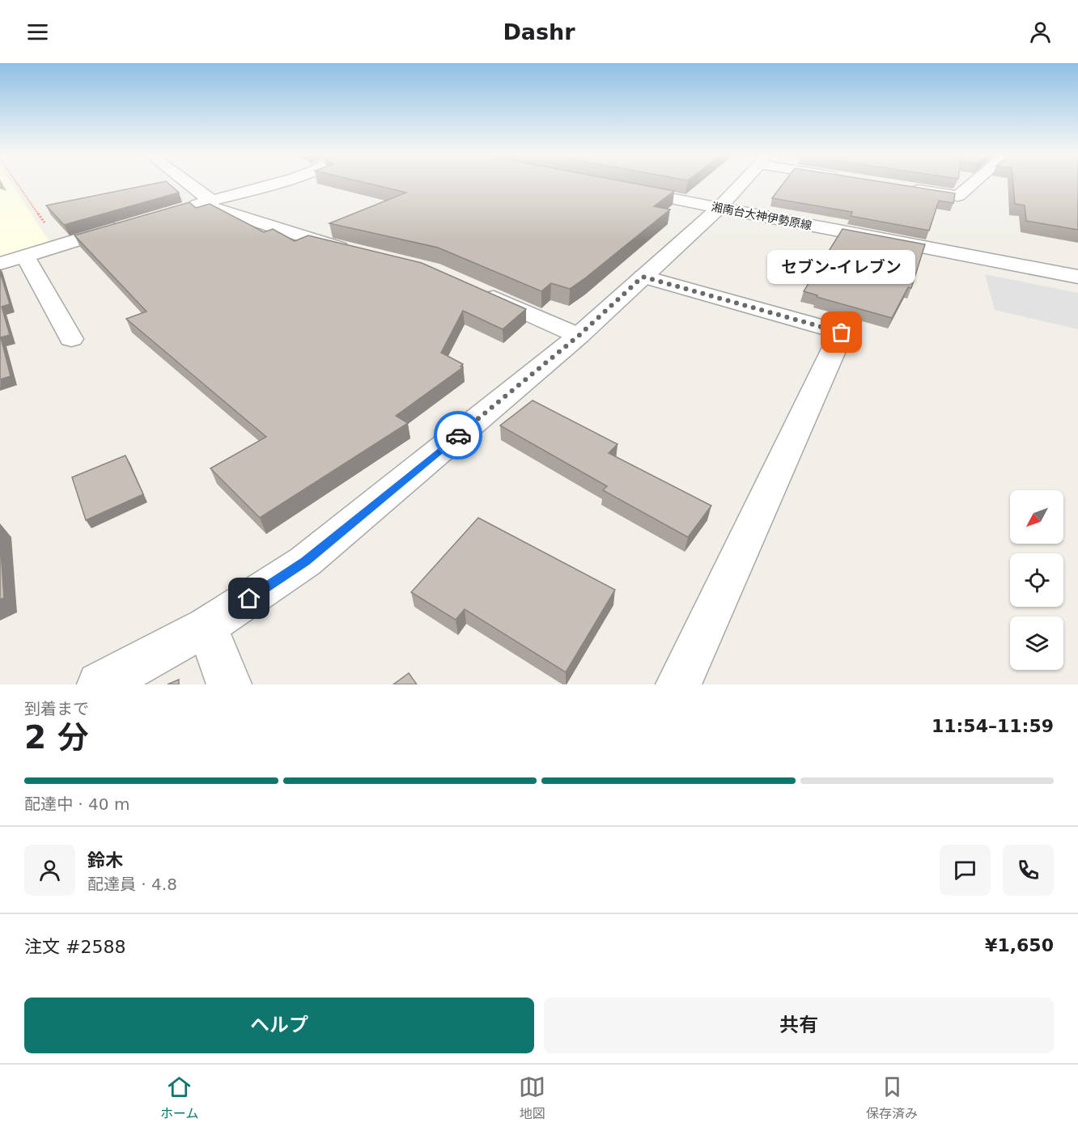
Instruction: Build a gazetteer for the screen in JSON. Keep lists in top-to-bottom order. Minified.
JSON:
{"streets":{"street":["湘南台大神伊勢原線"]},"places":["セブン-イレブン"],"north":"bottom left","page":{"header":"Dashr","bubble":"セブン-イレブン","heading":["2 分","到着まで","11:54–11:59"],"panel":["鈴木","配達員 · 4.8","注文 #2588","¥1,650"],"bar":"配達中 · 40 m","buttons":["ヘルプ","共有"],"tabs":["ホーム","地図","保存済み"]}}
